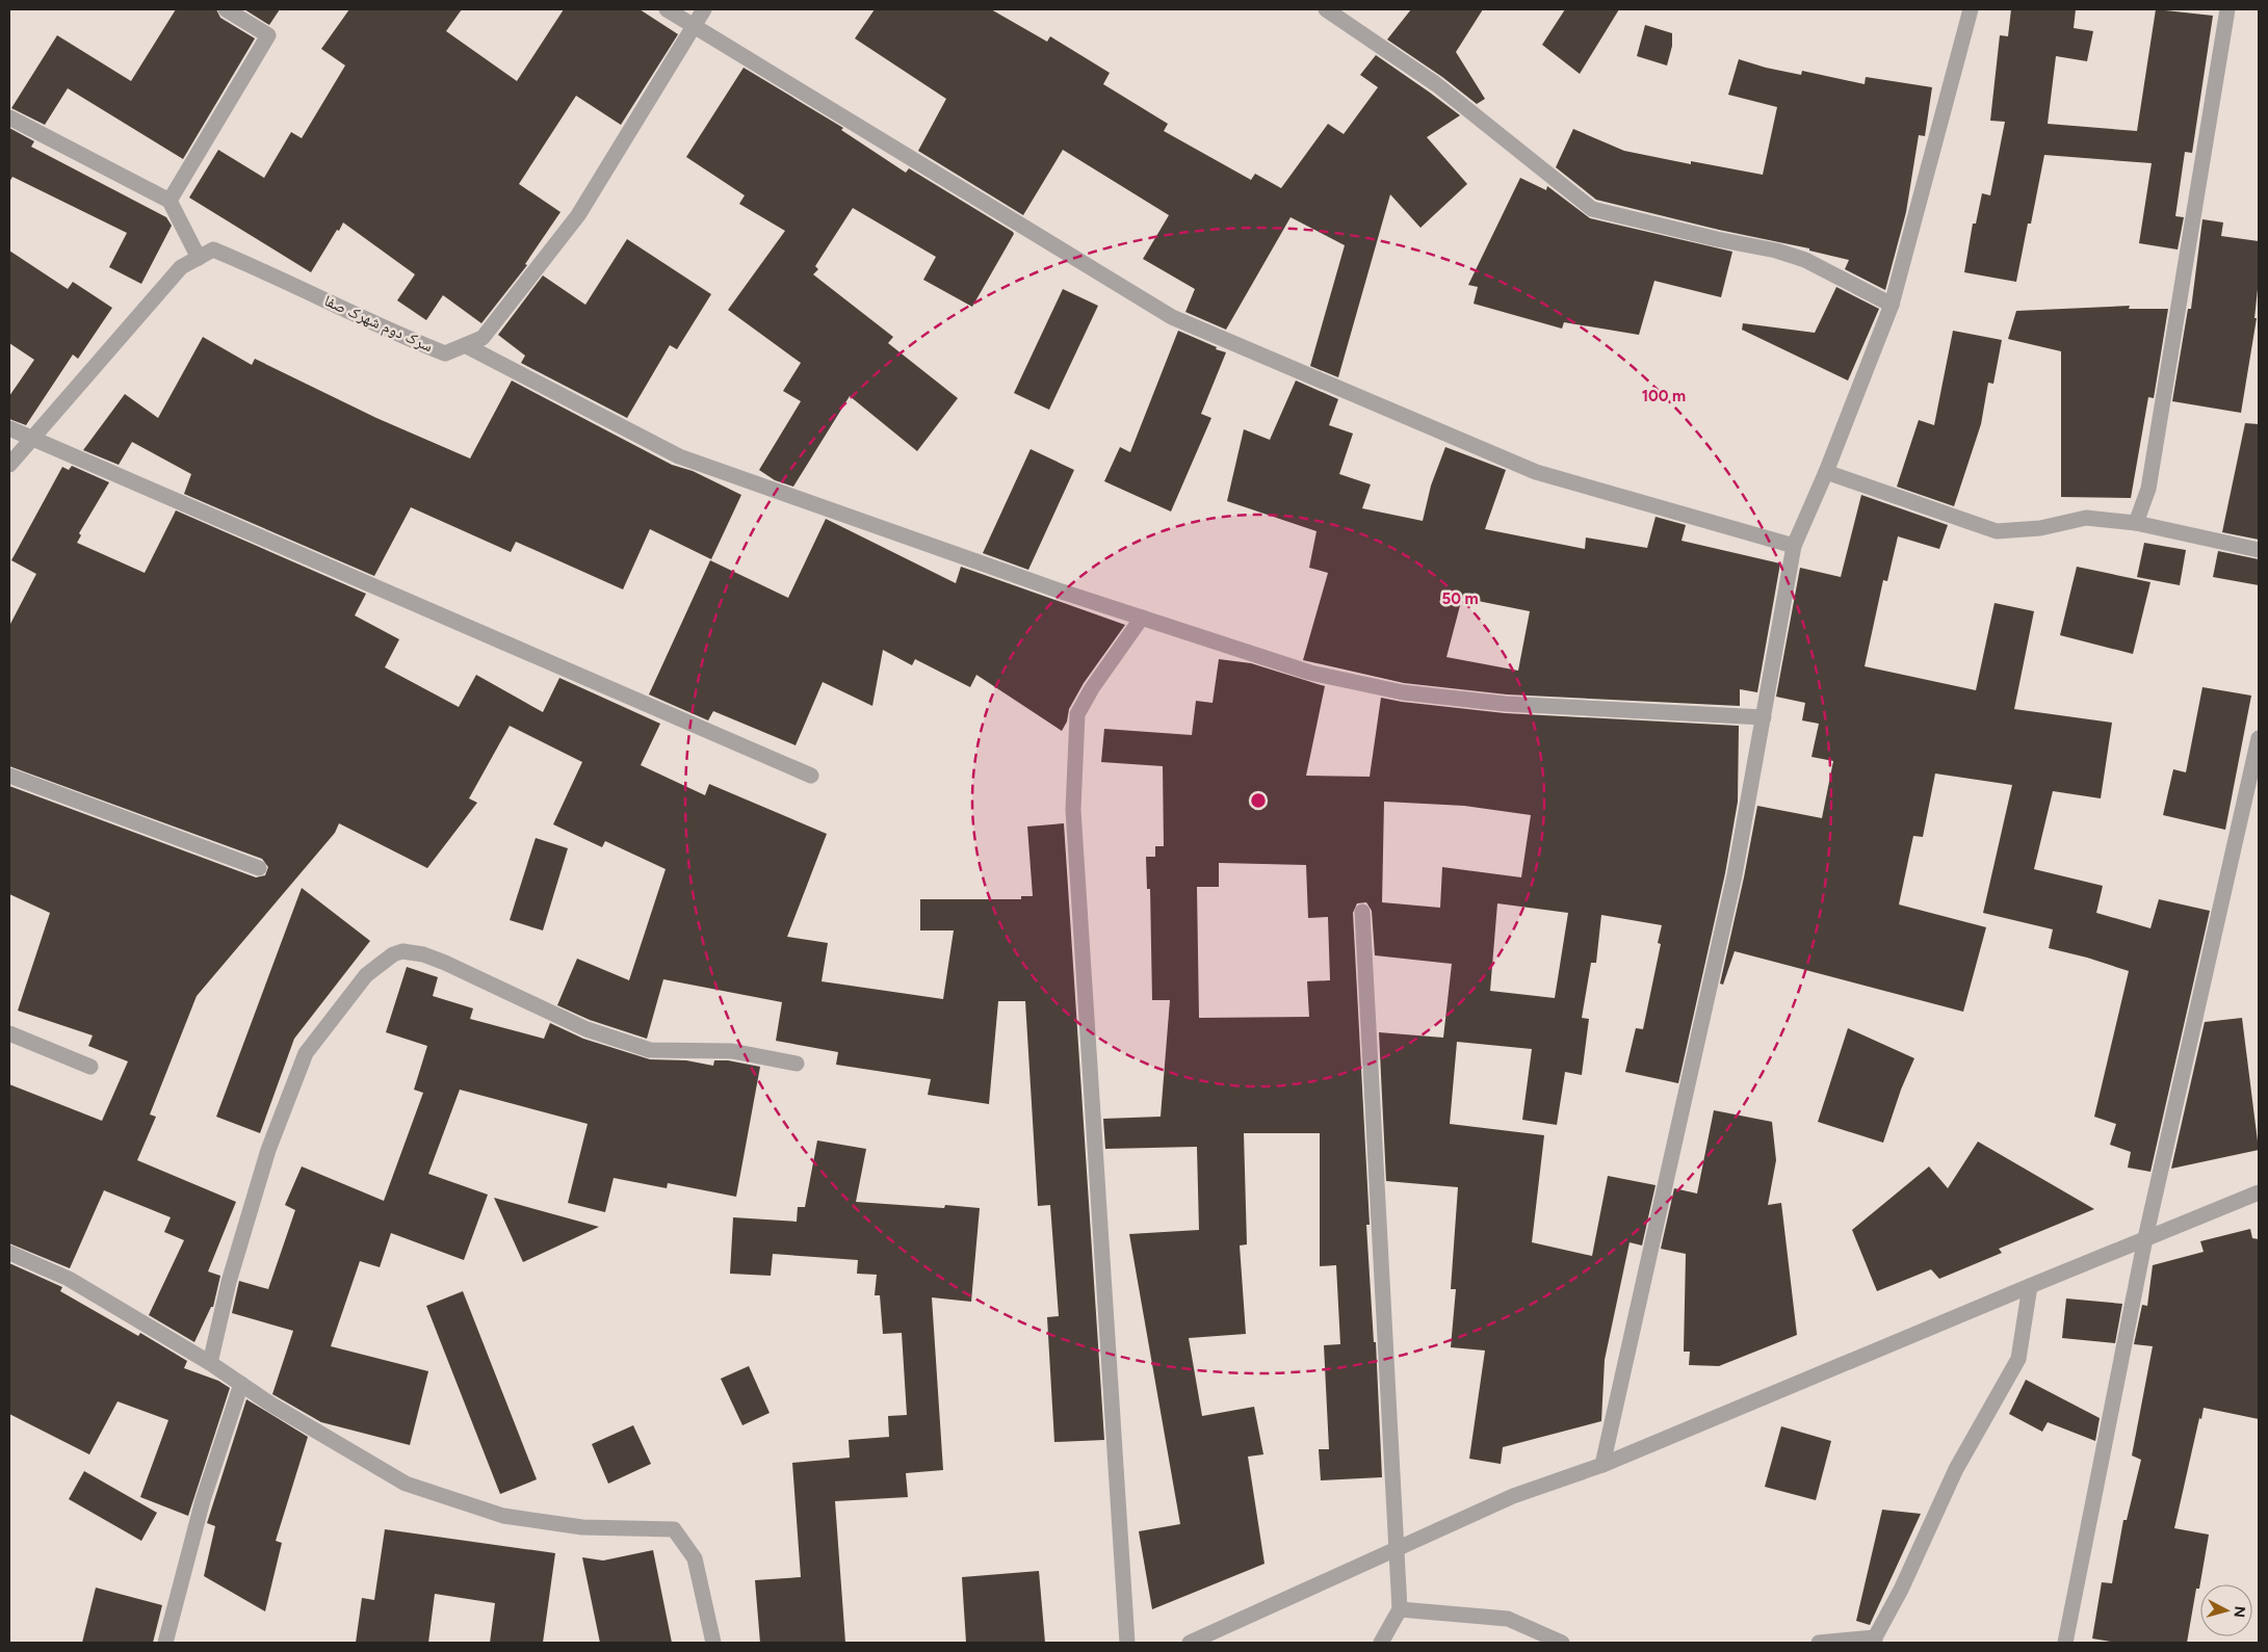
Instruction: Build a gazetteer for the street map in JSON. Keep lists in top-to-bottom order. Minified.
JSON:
{"streets":{"street":["سرک دوم شهرک صفا"]},"north":"right","rings":["100 m","50 m"]}
